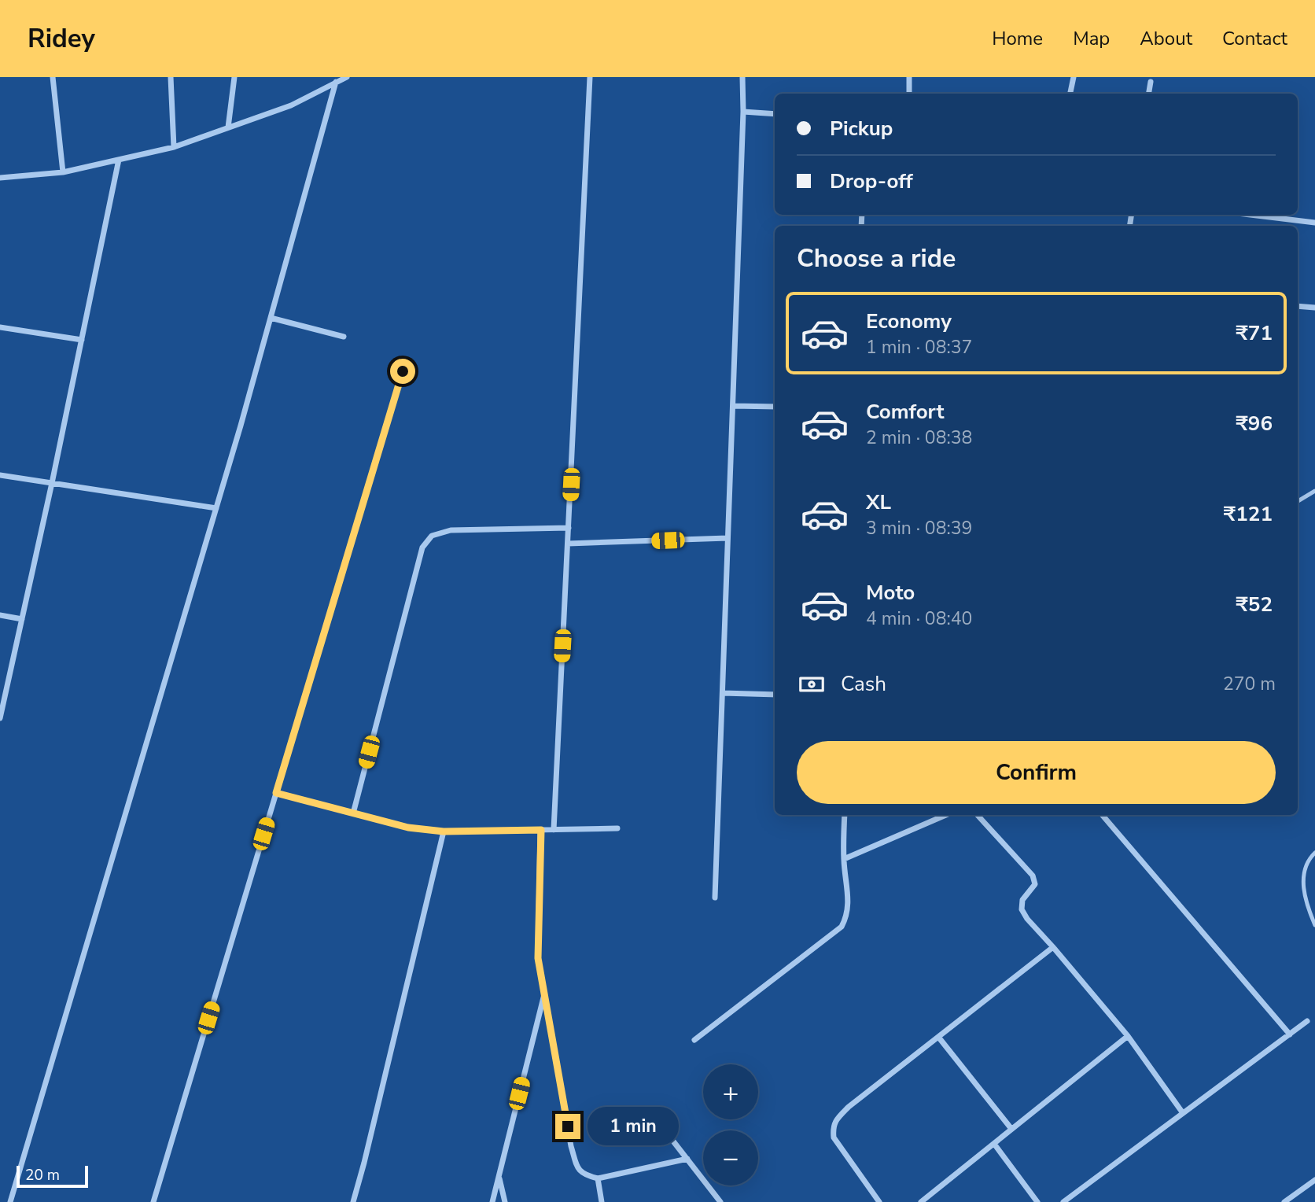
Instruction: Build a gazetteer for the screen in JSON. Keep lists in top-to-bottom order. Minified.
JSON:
{"scale_bar":"20 m","page":{"header":"Ridey","nav":["Home","Map","About","Contact"],"banner":["Pickup","Drop-off"],"heading":"Choose a ride","list":[{"name":"Economy","note":"1 min · 08:37","value":"₹71"},{"name":"Comfort","note":"2 min · 08:38","value":"₹96"},{"name":"XL","note":"3 min · 08:39","value":"₹121"},{"name":"Moto","note":"4 min · 08:40","value":"₹52"}],"pay":["Cash","270 m"],"buttons":"Confirm","map_buttons":["+","−"],"bubble":"1 min","scale":"20 m"}}
